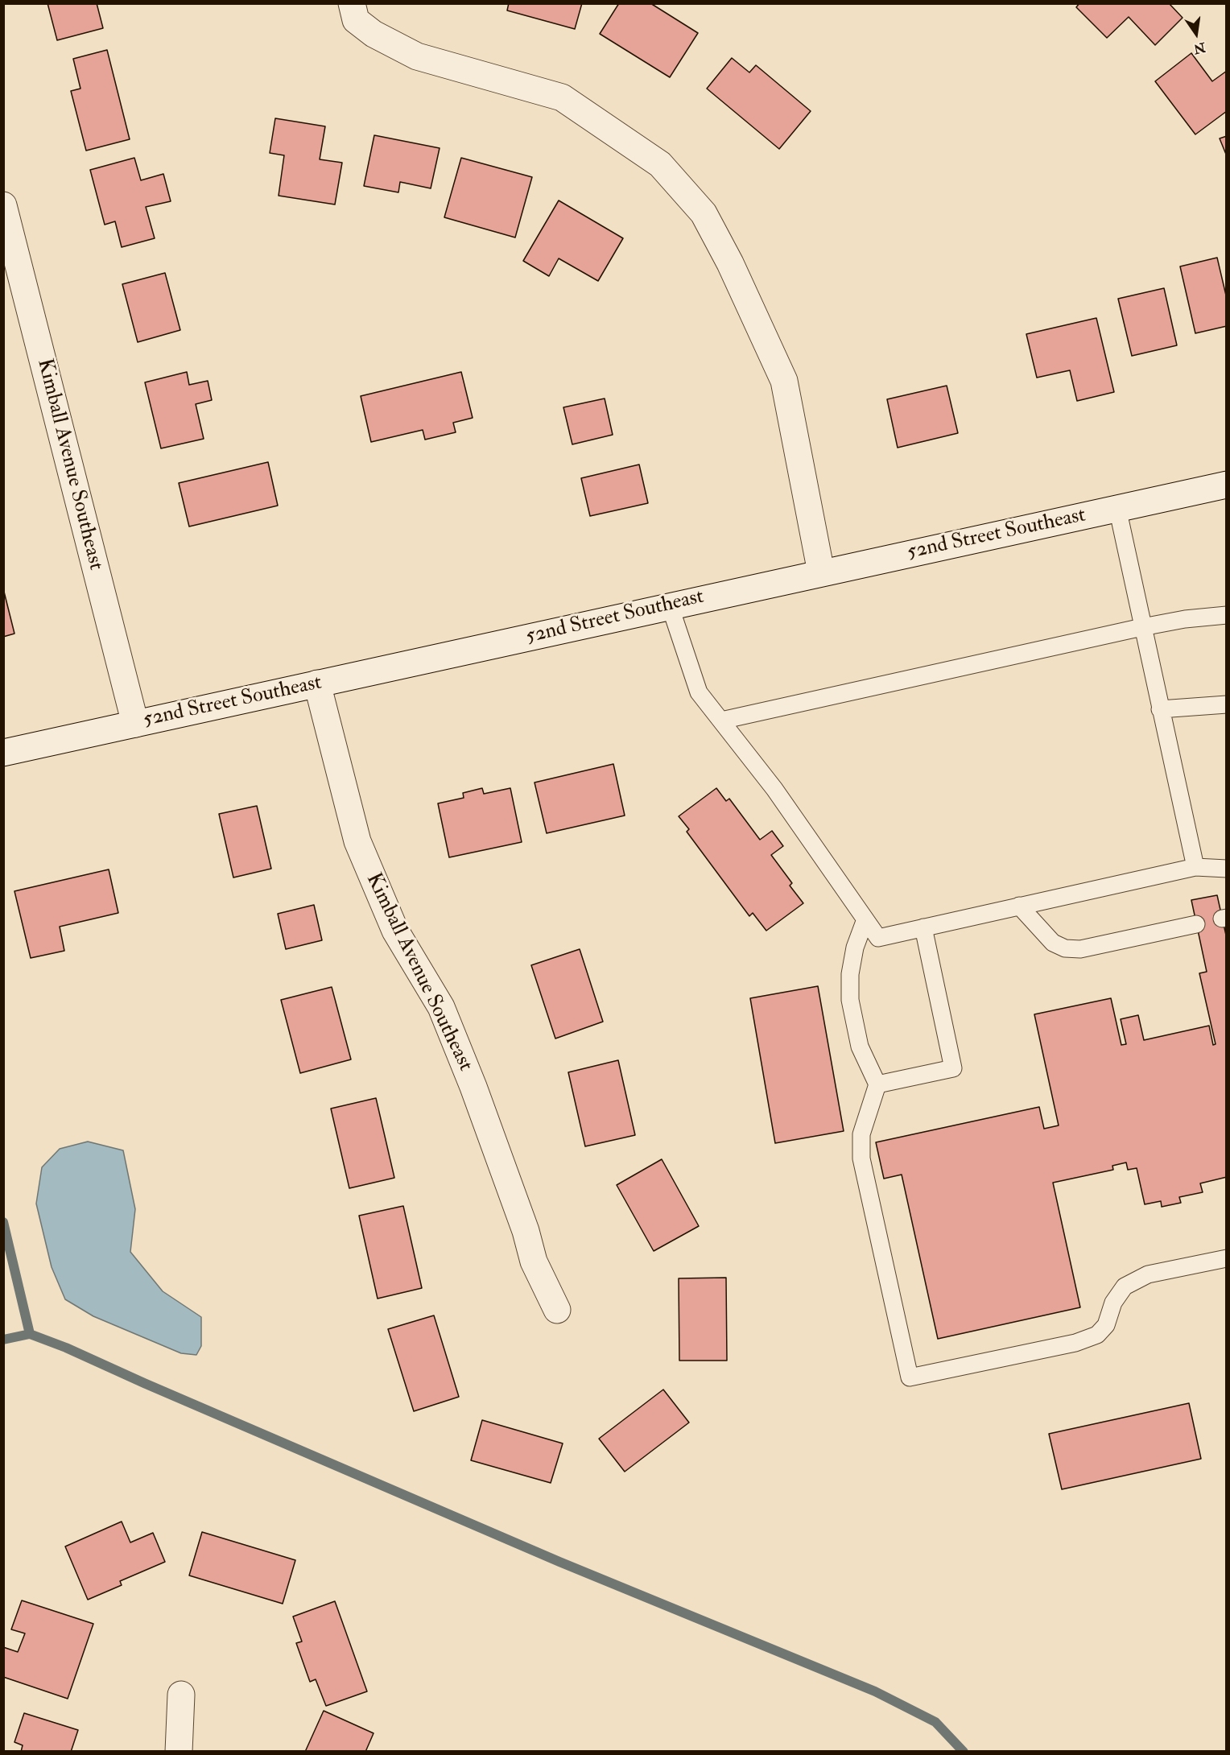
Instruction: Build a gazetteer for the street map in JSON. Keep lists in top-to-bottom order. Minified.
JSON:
{"streets":{"street":["Kimball Avenue Southeast","52nd Street Southeast"]},"crossings":[["Kimball Avenue Southeast","52nd Street Southeast"]],"north":"bottom"}
